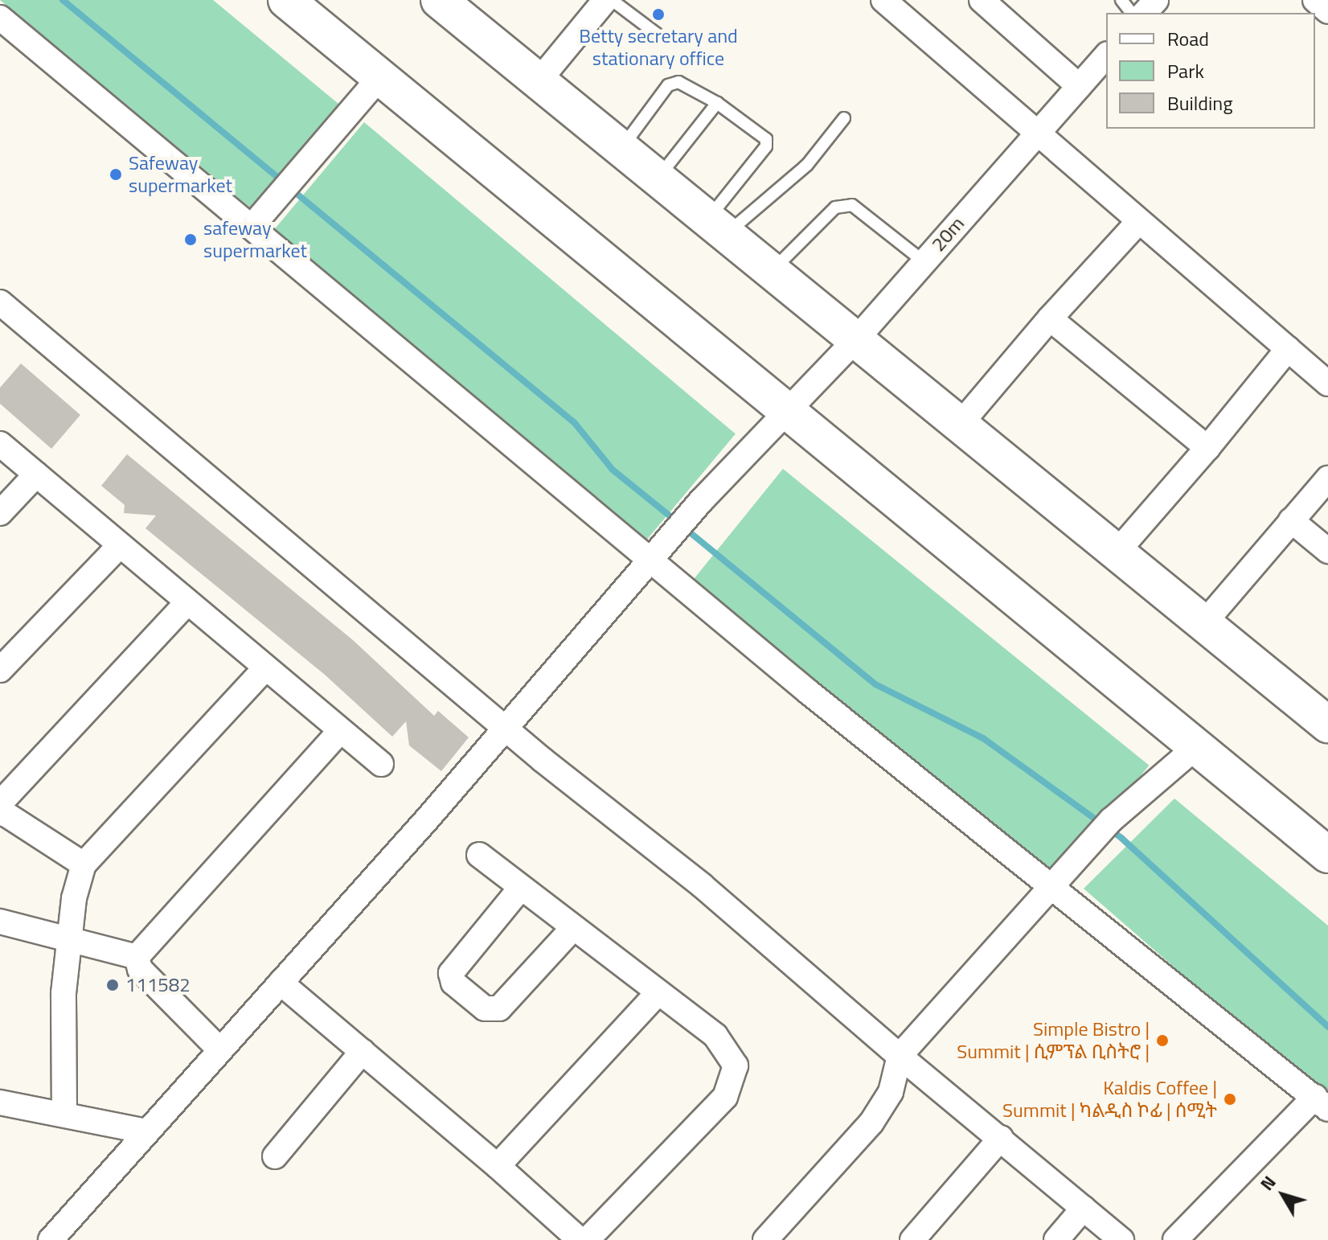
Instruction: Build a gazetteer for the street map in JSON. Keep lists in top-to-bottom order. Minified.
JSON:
{"streets":{"street":["20m"]},"places":["Betty secretary and stationary office","Safeway supermarket","safeway supermarket","111582","Simple Bistro | Summit | ሲምፕል ቢስትሮ |","Kaldis Coffee | Summit | ካልዲስ ኮፊ | ሰሚት"],"legend":["Road","Park","Building"],"north":"top left"}
